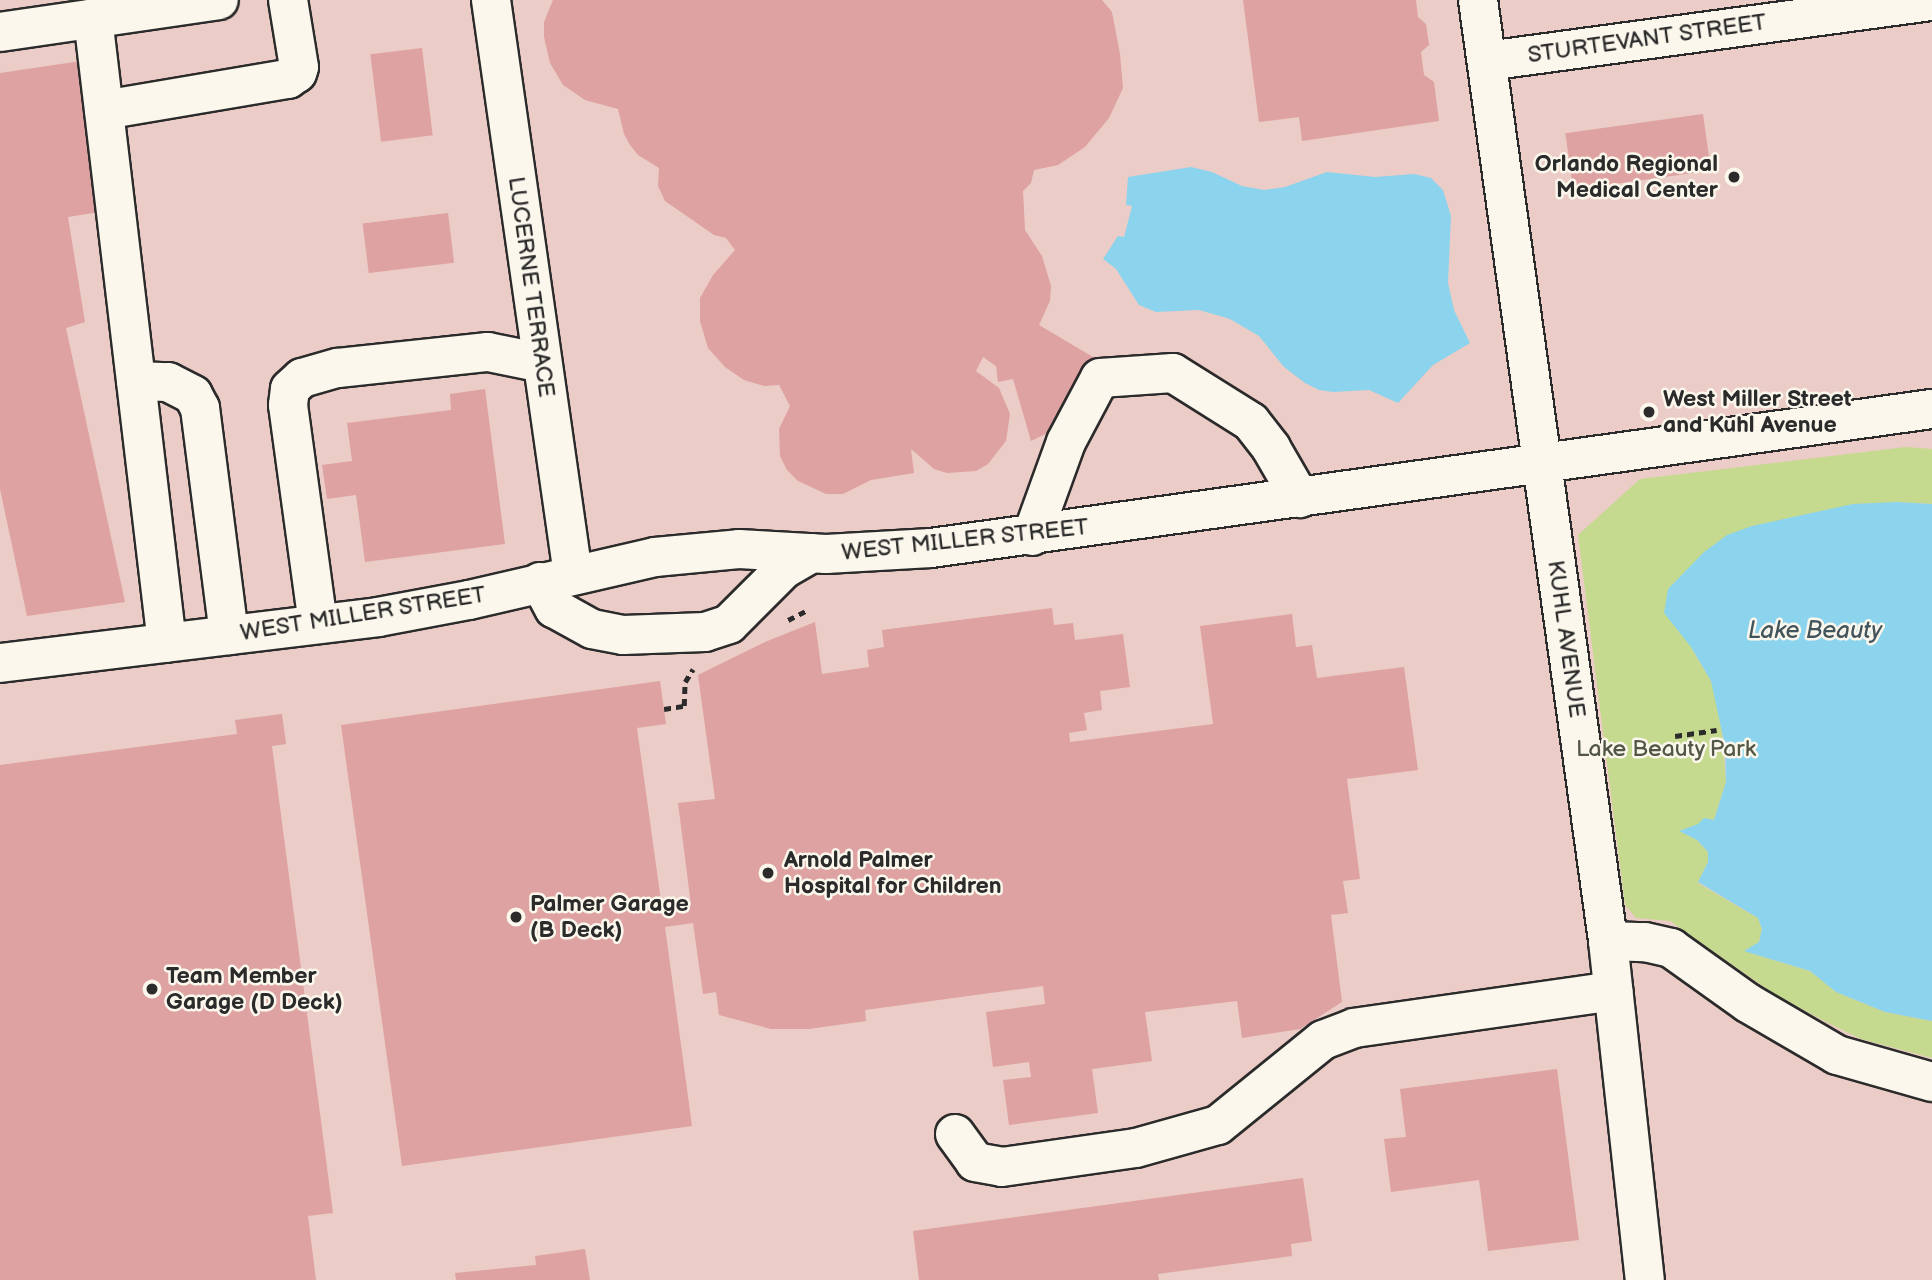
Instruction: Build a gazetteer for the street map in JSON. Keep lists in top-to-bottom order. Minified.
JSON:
{"streets":{"street":["STURTEVANT STREET","LUCERNE TERRACE","WEST MILLER STREET","KUHL AVENUE"]},"crossings":[["STURTEVANT STREET","KUHL AVENUE"],["LUCERNE TERRACE","WEST MILLER STREET"],["WEST MILLER STREET","KUHL AVENUE"]],"water":["Lake Beauty"],"parks":["Lake Beauty Park"],"places":["Orlando Regional Medical Center","West Miller Street and Kuhl Avenue","Arnold Palmer Hospital for Children","Palmer Garage (B Deck)","Team Member Garage (D Deck)"]}
